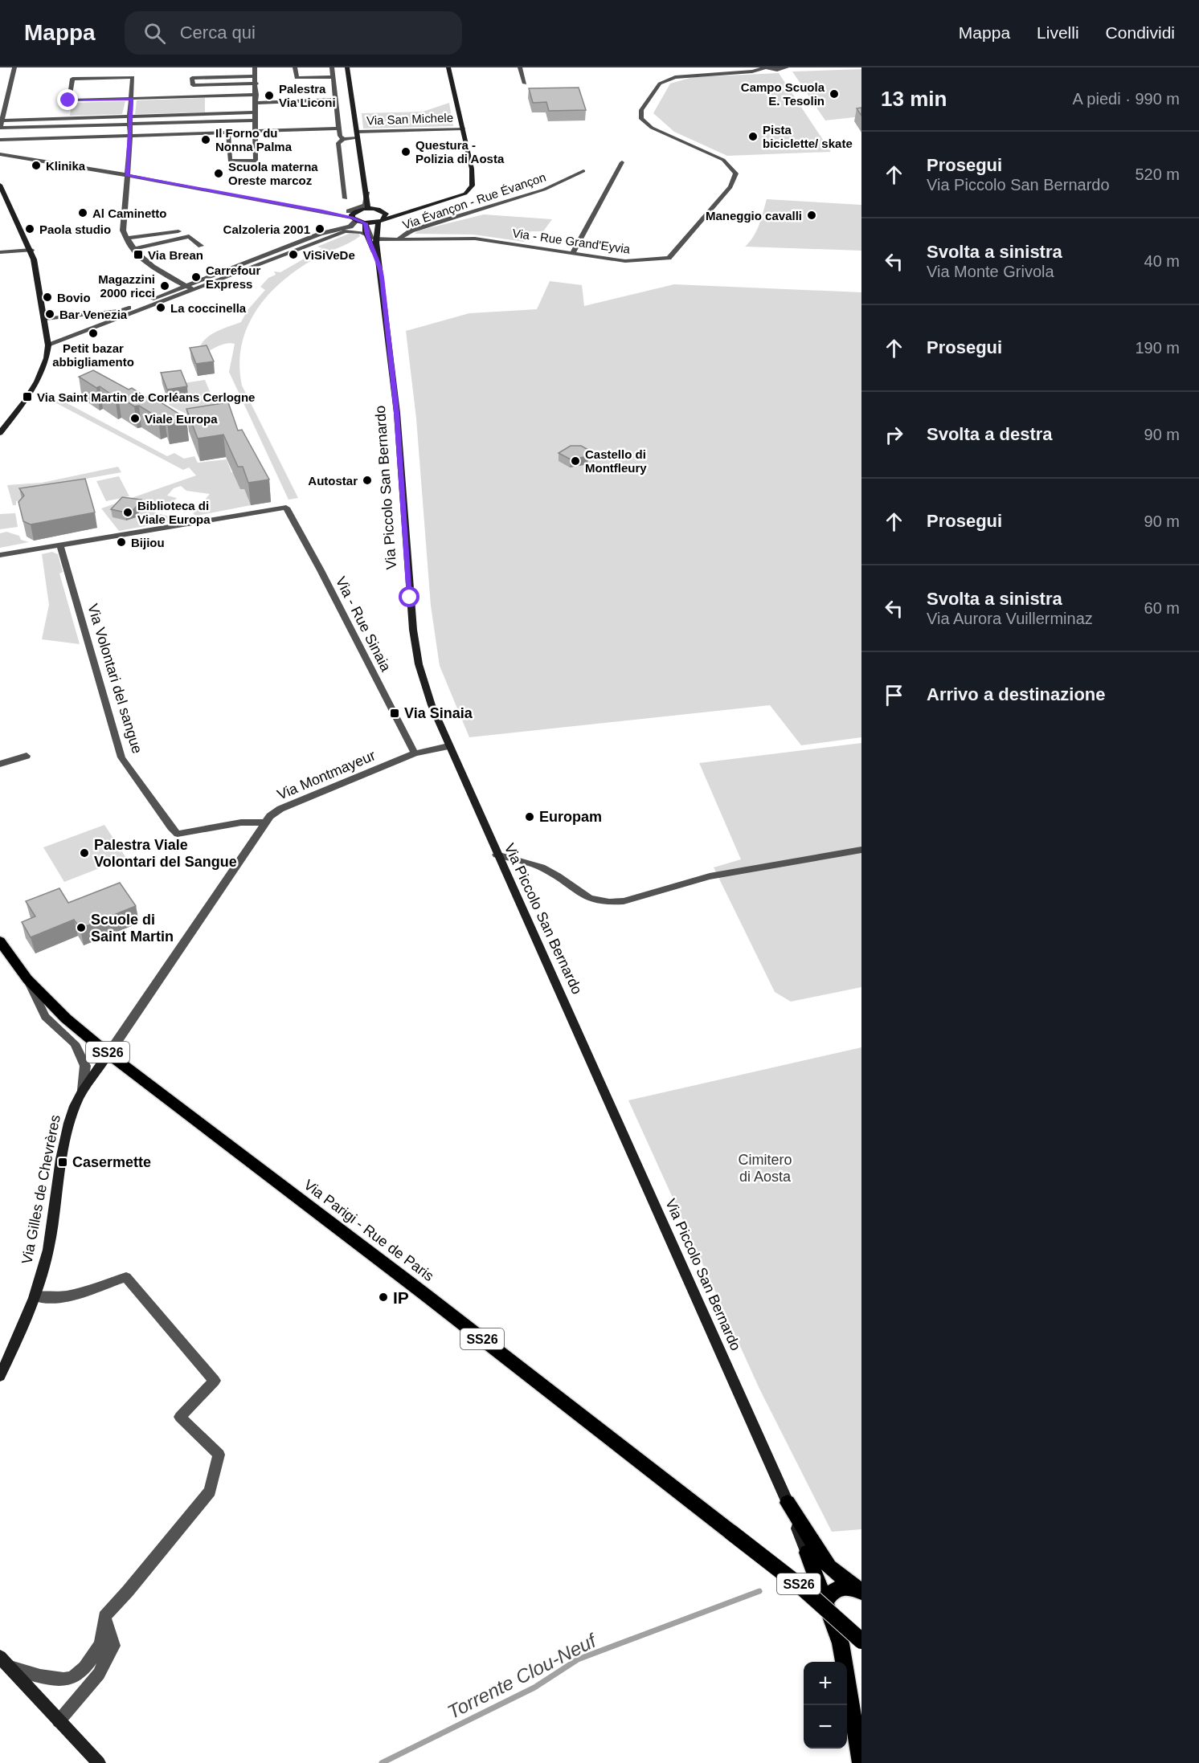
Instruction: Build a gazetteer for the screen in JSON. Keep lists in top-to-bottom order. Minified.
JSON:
{"streets":{"main road":["SS26","Via Parigi - Rue de Paris"],"street":["Via San Michele","Via Évançon - Rue Évançon","Via - Rue Grand'Eyvia","Via Piccolo San Bernardo","Via - Rue Sinaia","Via Volontari del sangue","Via Montmayeur","Via Gilles de Chevrères"]},"crossings":[["Via Évançon - Rue Évançon","Via - Rue Grand'Eyvia"],["Via Évançon - Rue Évançon","Via Piccolo San Bernardo"],["Via - Rue Grand'Eyvia","Via Piccolo San Bernardo"],["Via Piccolo San Bernardo","Via Montmayeur"],["Via - Rue Sinaia","Via Volontari del sangue"],["Via - Rue Sinaia","Via Montmayeur"],["Via Volontari del sangue","Via Montmayeur"],["Via Montmayeur","Via Gilles de Chevrères"],["Via Montmayeur","Via Parigi - Rue de Paris"],["Via Gilles de Chevrères","Via Parigi - Rue de Paris"]],"water":["Torrente Clou-Neuf"],"parks":["Cimitero di Aosta"],"places":{"other":["Campo Scuola E. Tesolin","Palestra Via Liconi","Pista biciclette/ skate","Il Forno du Nonna Palma","Questura - Polizia di Aosta","Klinika","Scuola materna Oreste marcoz","Al Caminetto","Maneggio cavalli","Paola studio","Calzoleria 2001","ViSiVeDe","Carrefour Express","Magazzini 2000 ricci","Bovio","La coccinella","Bar Venezia","Petit bazar abbigliamento","Viale Europa","Castello di Montfleury","Autostar","Biblioteca di Viale Europa","Bijiou","Europam","Palestra Viale Volontari del Sangue","Scuole di Saint Martin","IP"],"transit":["Via Brean","Via Saint Martin de Corléans Cerlogne","Via Sinaia","Casermette"]},"page":{"header":"Mappa","search":"Cerca qui","nav":["Mappa","Livelli","Condividi"],"heading":["13 min","A piedi · 990 m"],"list":[["Prosegui","Via Piccolo San Bernardo","520 m"],["Svolta a sinistra","Via Monte Grivola","40 m"],["Prosegui","190 m"],["Svolta a destra","90 m"],["Prosegui","90 m"],["Svolta a sinistra","Via Aurora Vuillerminaz","60 m"],"Arrivo a destinazione"],"map_buttons":["+","−"]}}
